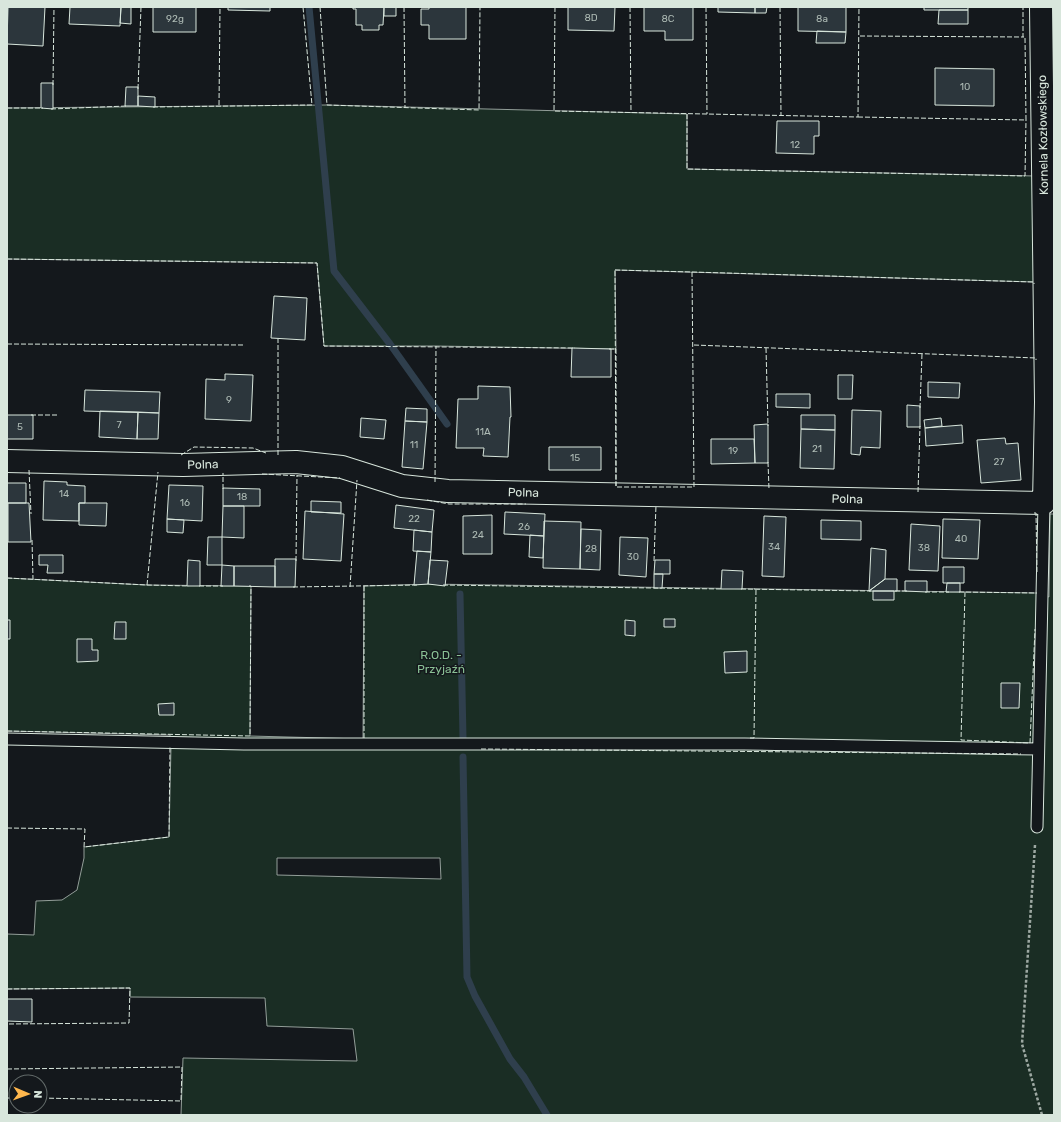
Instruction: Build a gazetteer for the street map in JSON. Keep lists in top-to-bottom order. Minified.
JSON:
{"streets":{"street":["Kornela Kozłowskiego","Polna"]},"crossings":[["Kornela Kozłowskiego","Polna"]],"parks":["R.O.D. - Przyjaźń"],"house_numbers":["8D","92g","8C","8a","10","12","9","7","5","11A","11","21","19","15","27","14","18","16","22","26","24","40","34","38","28","30"],"north":"right"}
